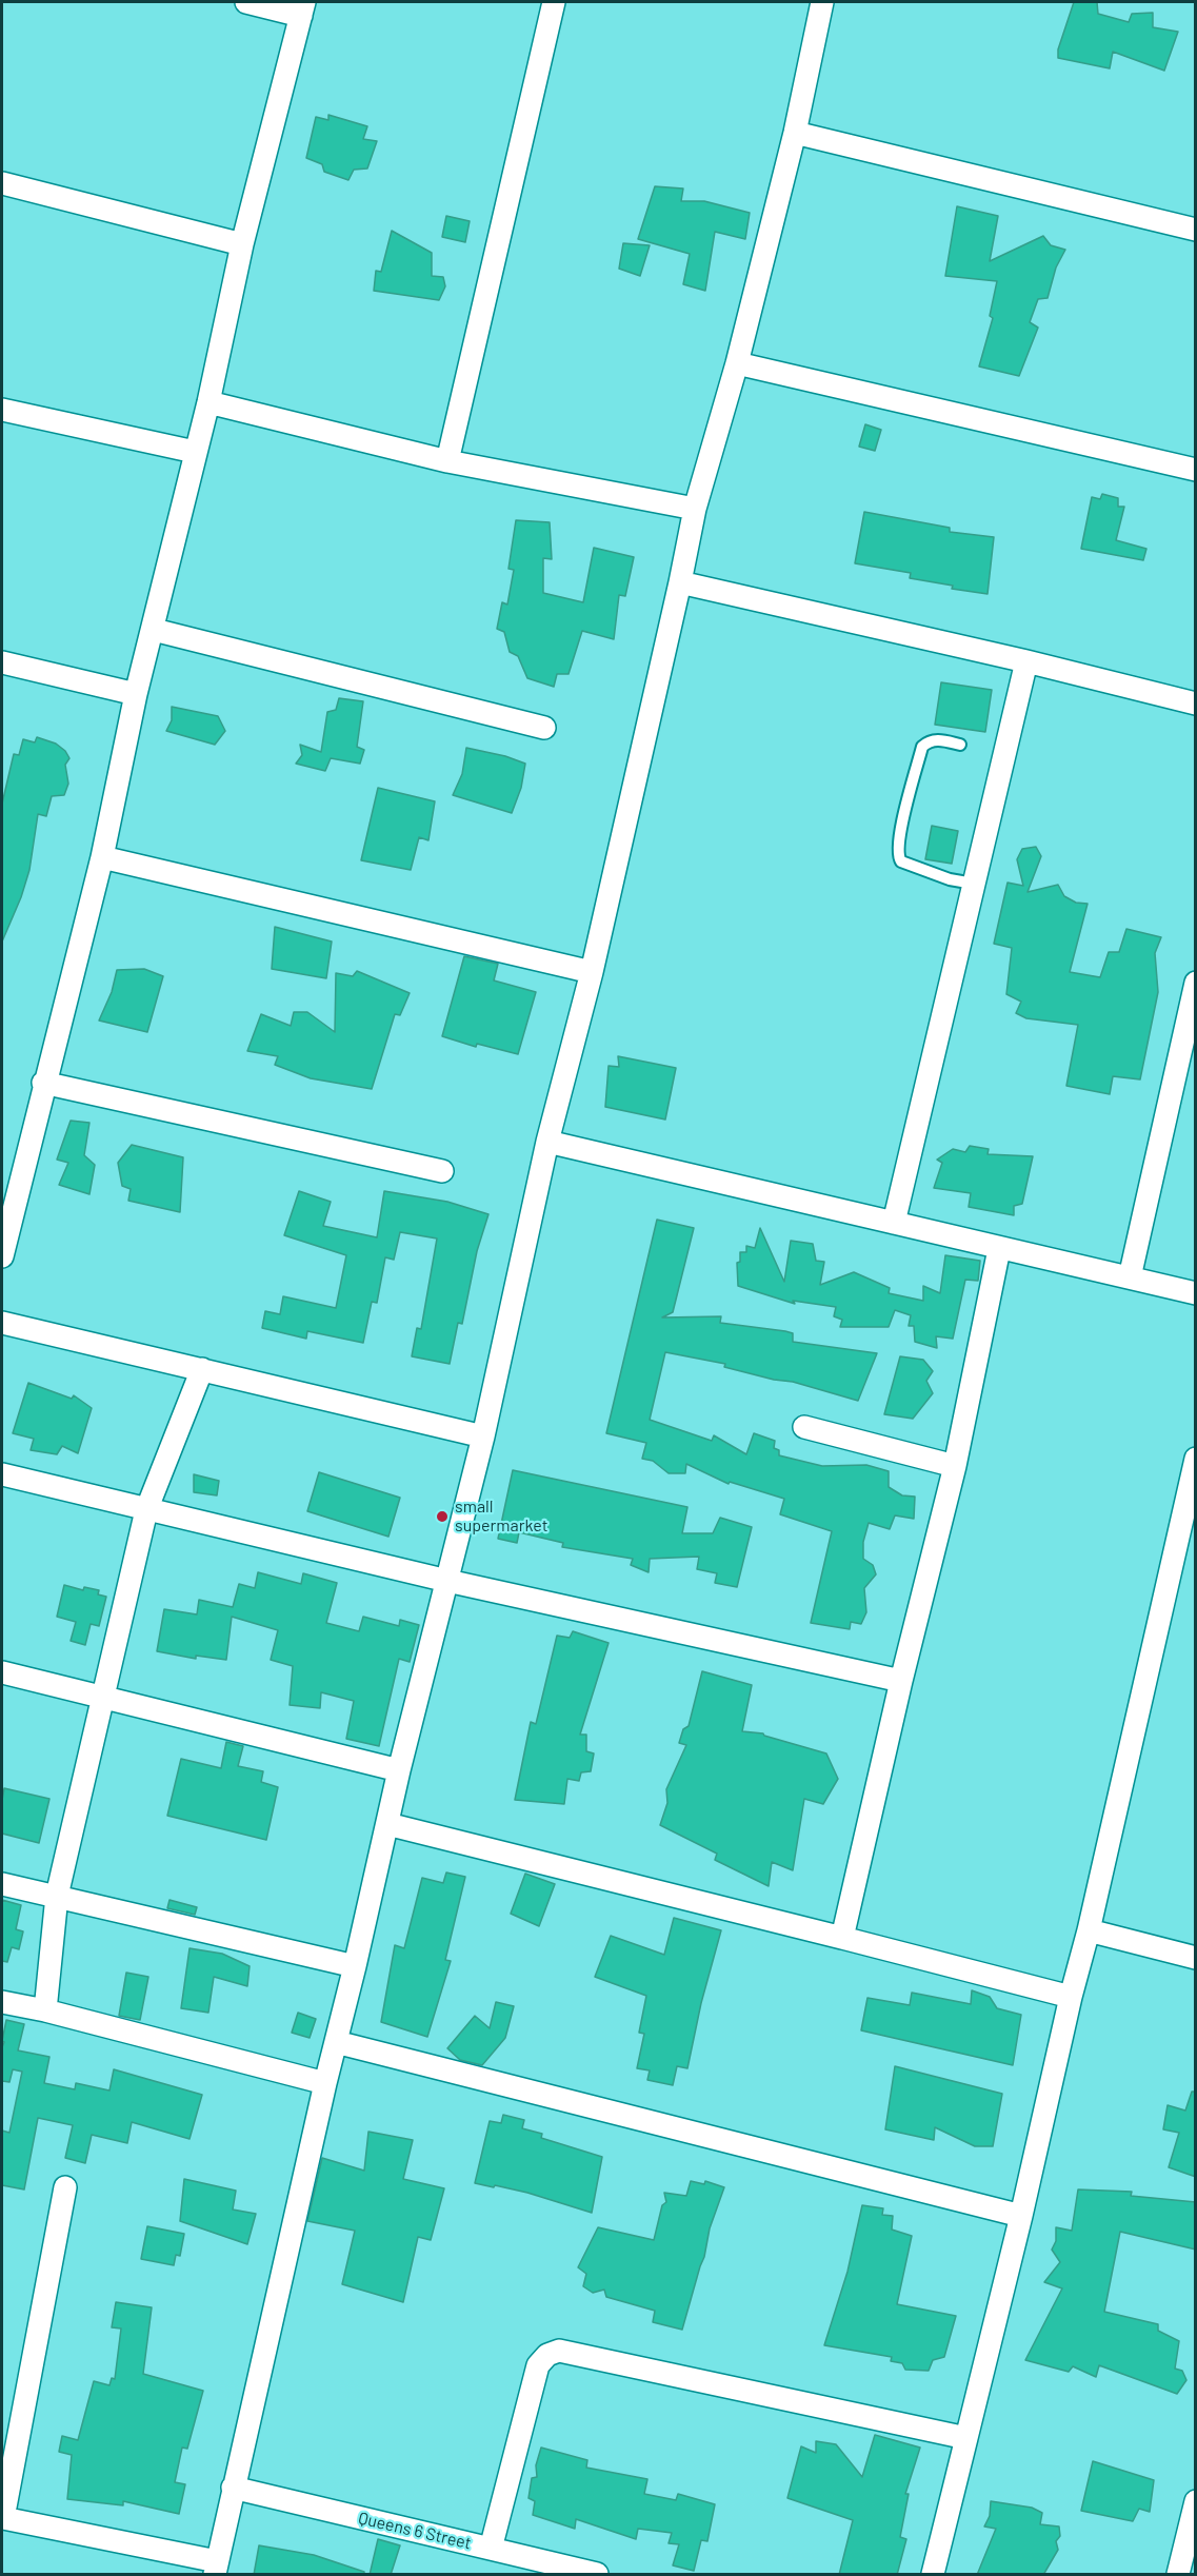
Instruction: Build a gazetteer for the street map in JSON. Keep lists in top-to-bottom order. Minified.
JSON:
{"streets":{"street":["Queens 6 Street"]},"places":["small supermarket"]}
